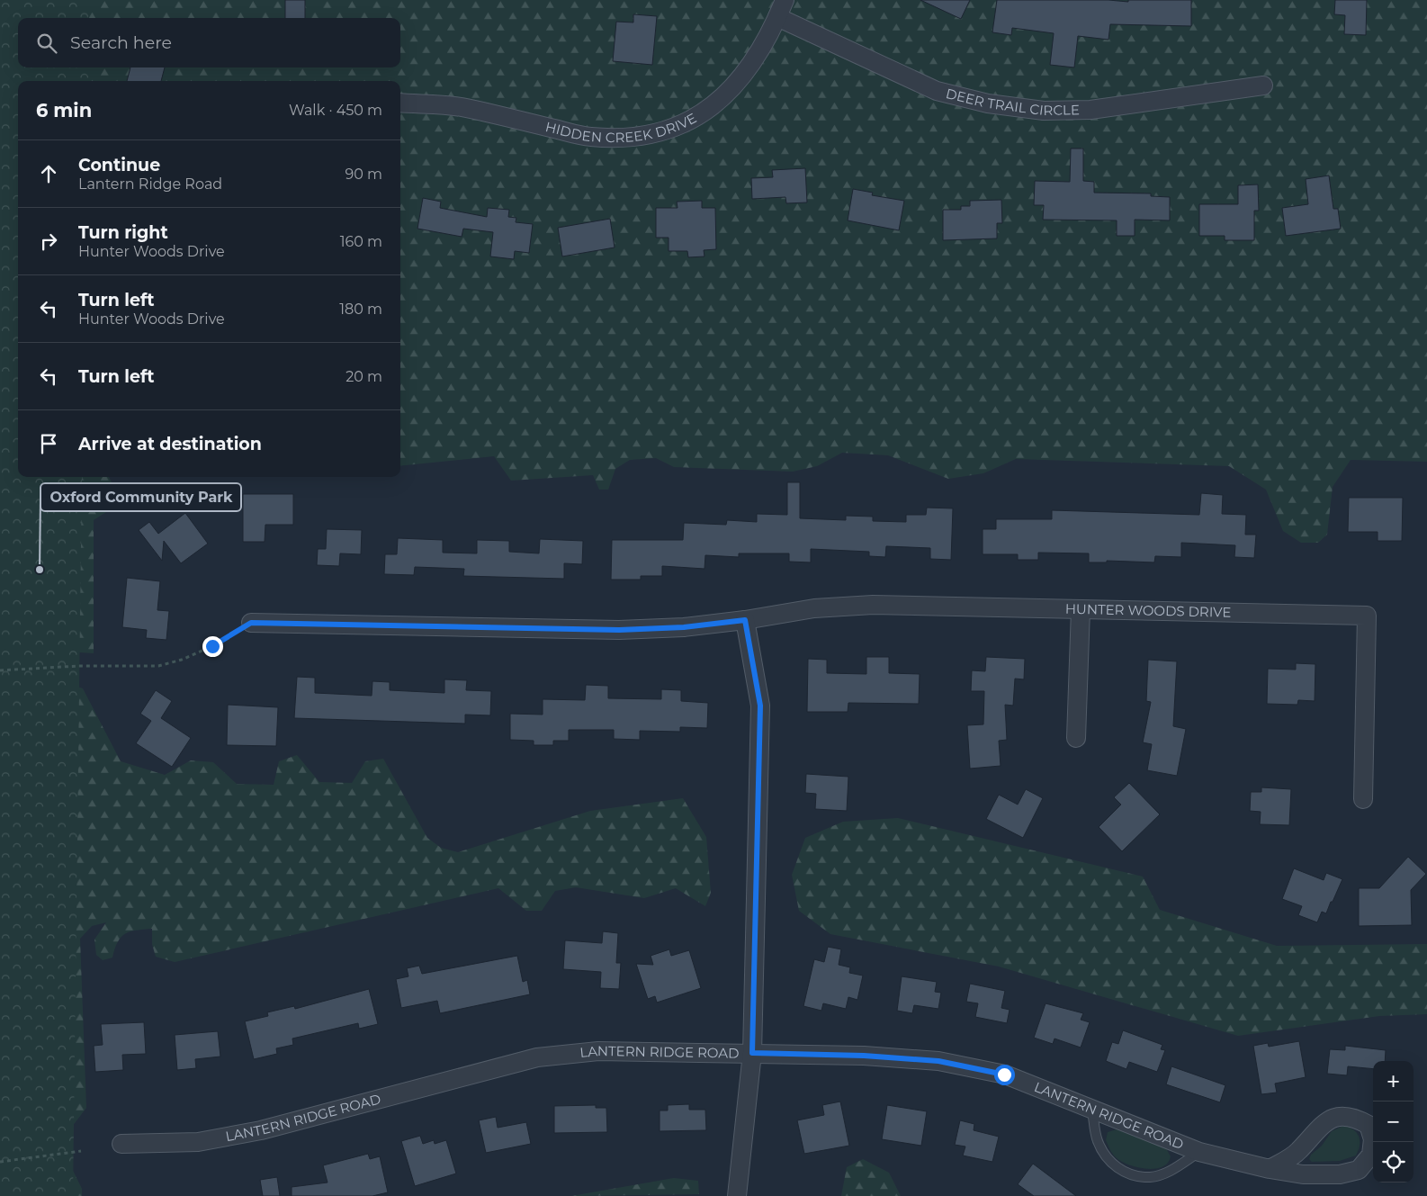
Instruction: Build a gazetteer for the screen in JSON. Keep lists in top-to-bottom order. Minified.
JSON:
{"streets":{"street":["DEER TRAIL CIRCLE","HIDDEN CREEK DRIVE","HUNTER WOODS DRIVE","LANTERN RIDGE ROAD"]},"crossings":[["DEER TRAIL CIRCLE","HIDDEN CREEK DRIVE"]],"places":["Oxford Community Park"],"page":{"search":"Search here","heading":["6 min","Walk · 450 m"],"list":[["Continue","Lantern Ridge Road","90 m"],["Turn right","Hunter Woods Drive","160 m"],["Turn left","Hunter Woods Drive","180 m"],["Turn left","20 m"],"Arrive at destination"],"map_buttons":["+","−"]}}
